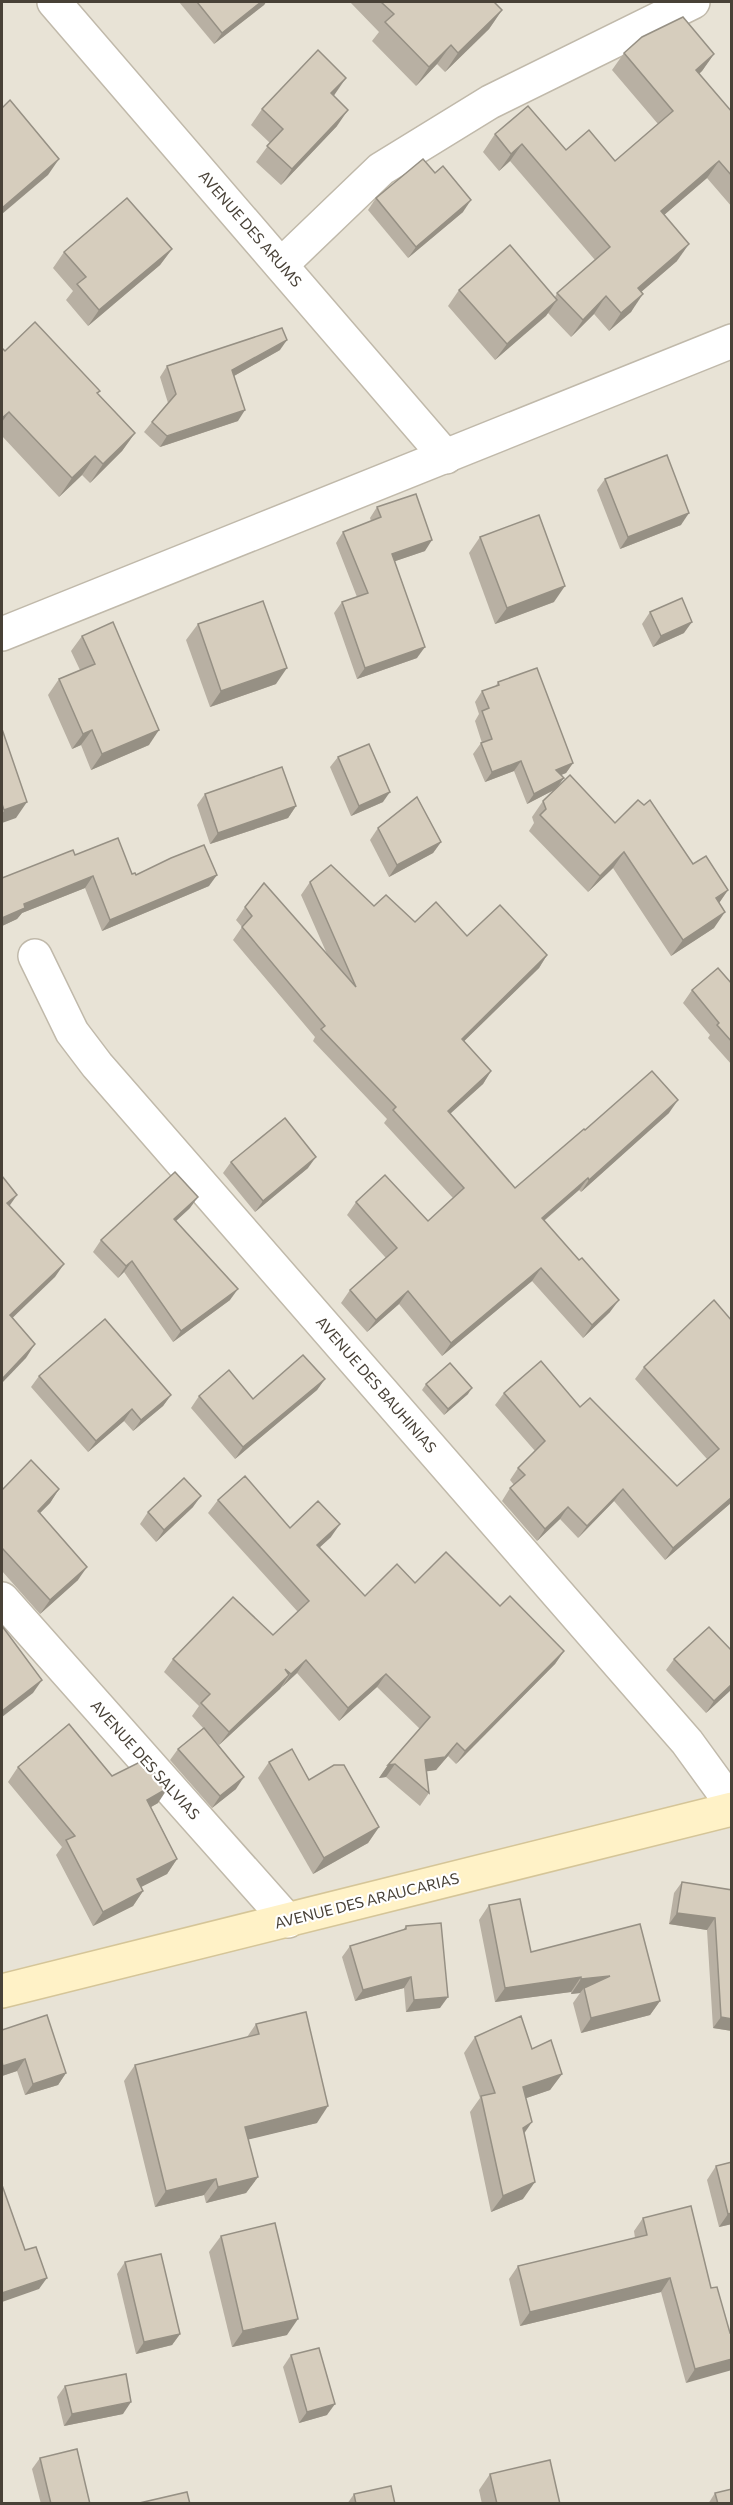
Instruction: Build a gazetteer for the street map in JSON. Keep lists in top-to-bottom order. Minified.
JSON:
{"streets":{"street":["AVENUE DES ARUMS","AVENUE DES BAUHINIAS","AVENUE DES SALVIAS","AVENUE DES ARAUCARIAS"]},"crossings":[["AVENUE DES SALVIAS","AVENUE DES ARAUCARIAS"]]}
